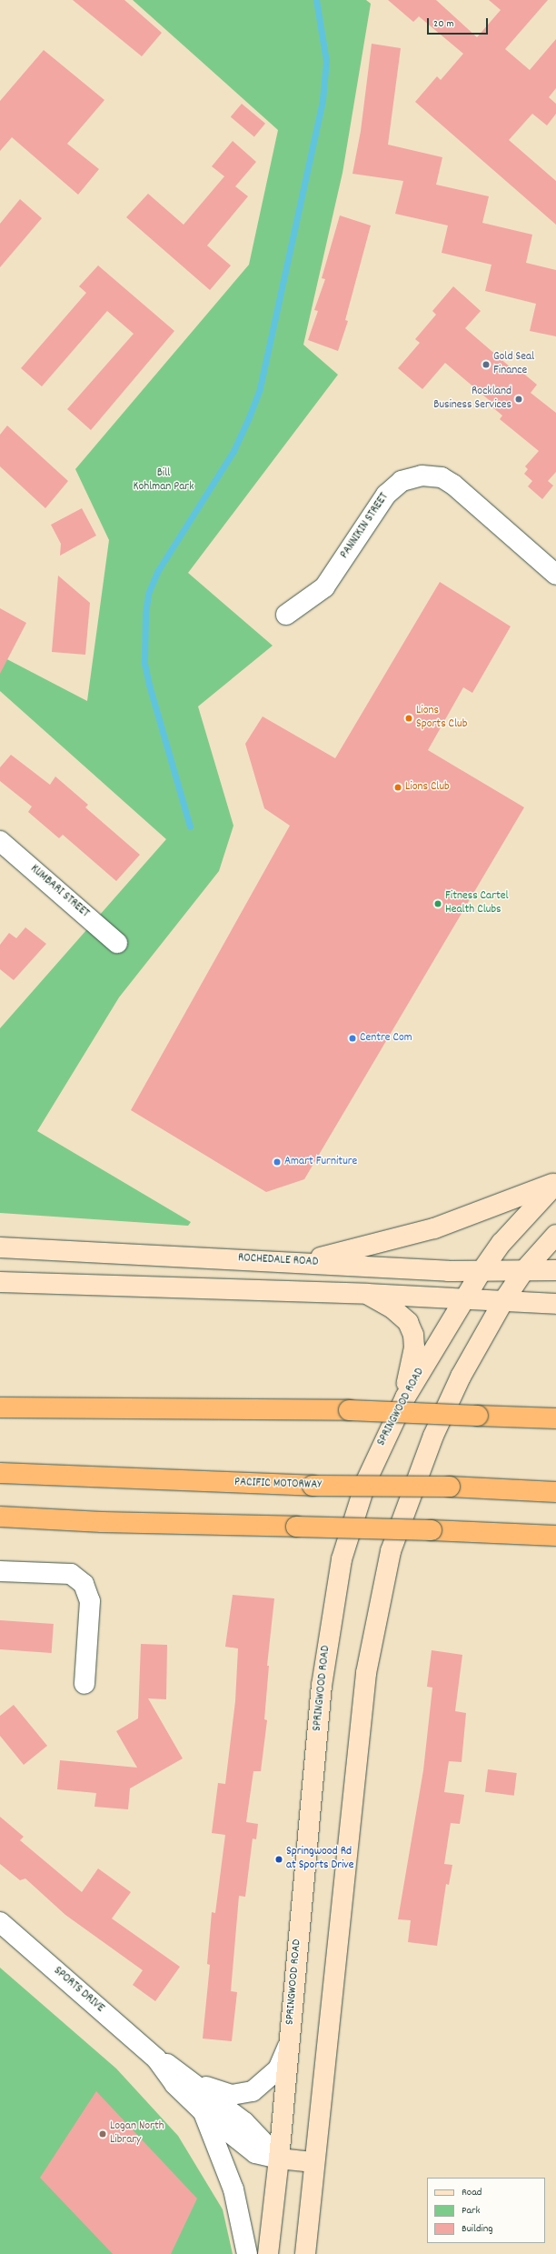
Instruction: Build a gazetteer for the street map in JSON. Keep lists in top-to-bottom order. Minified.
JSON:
{"streets":{"highway":["PACIFIC MOTORWAY"],"main road":["ROCHEDALE ROAD","SPRINGWOOD ROAD","SPORTS DRIVE"],"street":["PANNIKIN STREET","KUMBARI STREET"]},"crossings":[["ROCHEDALE ROAD","SPRINGWOOD ROAD"],["SPRINGWOOD ROAD","SPORTS DRIVE"]],"parks":["Bill Kohlman Park"],"places":["Gold Seal Finance","Rockland Business Services","Lions Sports Club","Lions Club","Fitness Cartel Health Clubs","Centre Com","Amart Furniture","Springwood Rd at Sports Drive","Logan North Library"],"legend":["Road","Park","Building"],"scale_bar":"20 m"}
